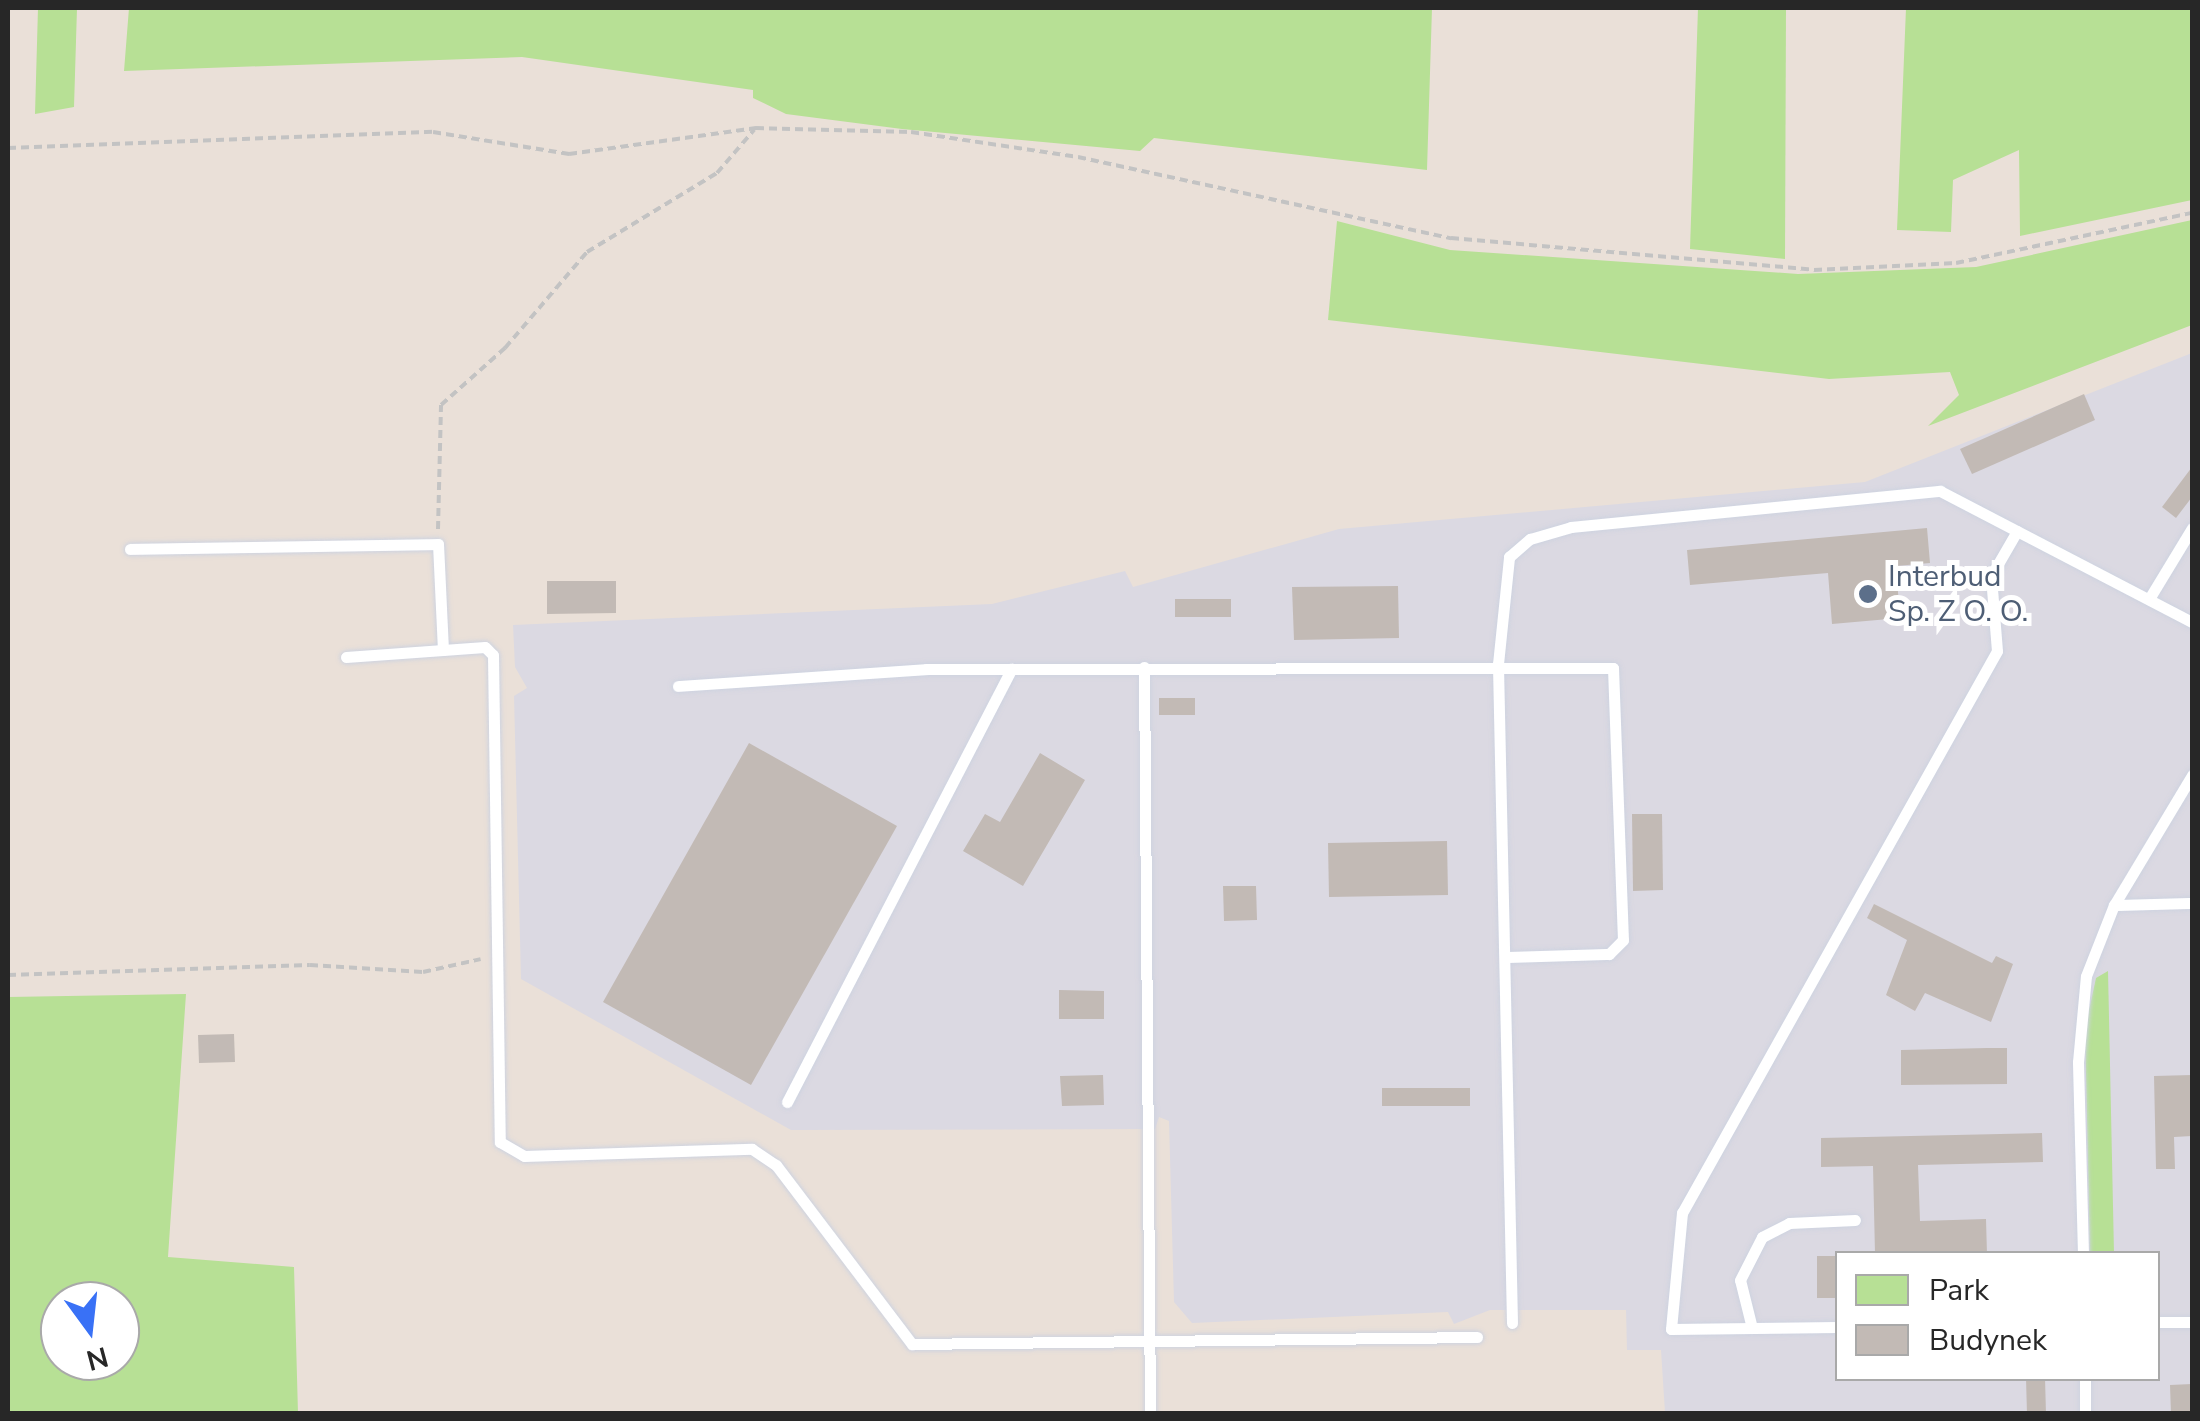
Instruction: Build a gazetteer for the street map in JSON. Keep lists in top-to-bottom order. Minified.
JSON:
{"places":["Interbud Sp. Z O. O."],"legend":["Park","Budynek"],"north":"bottom"}
